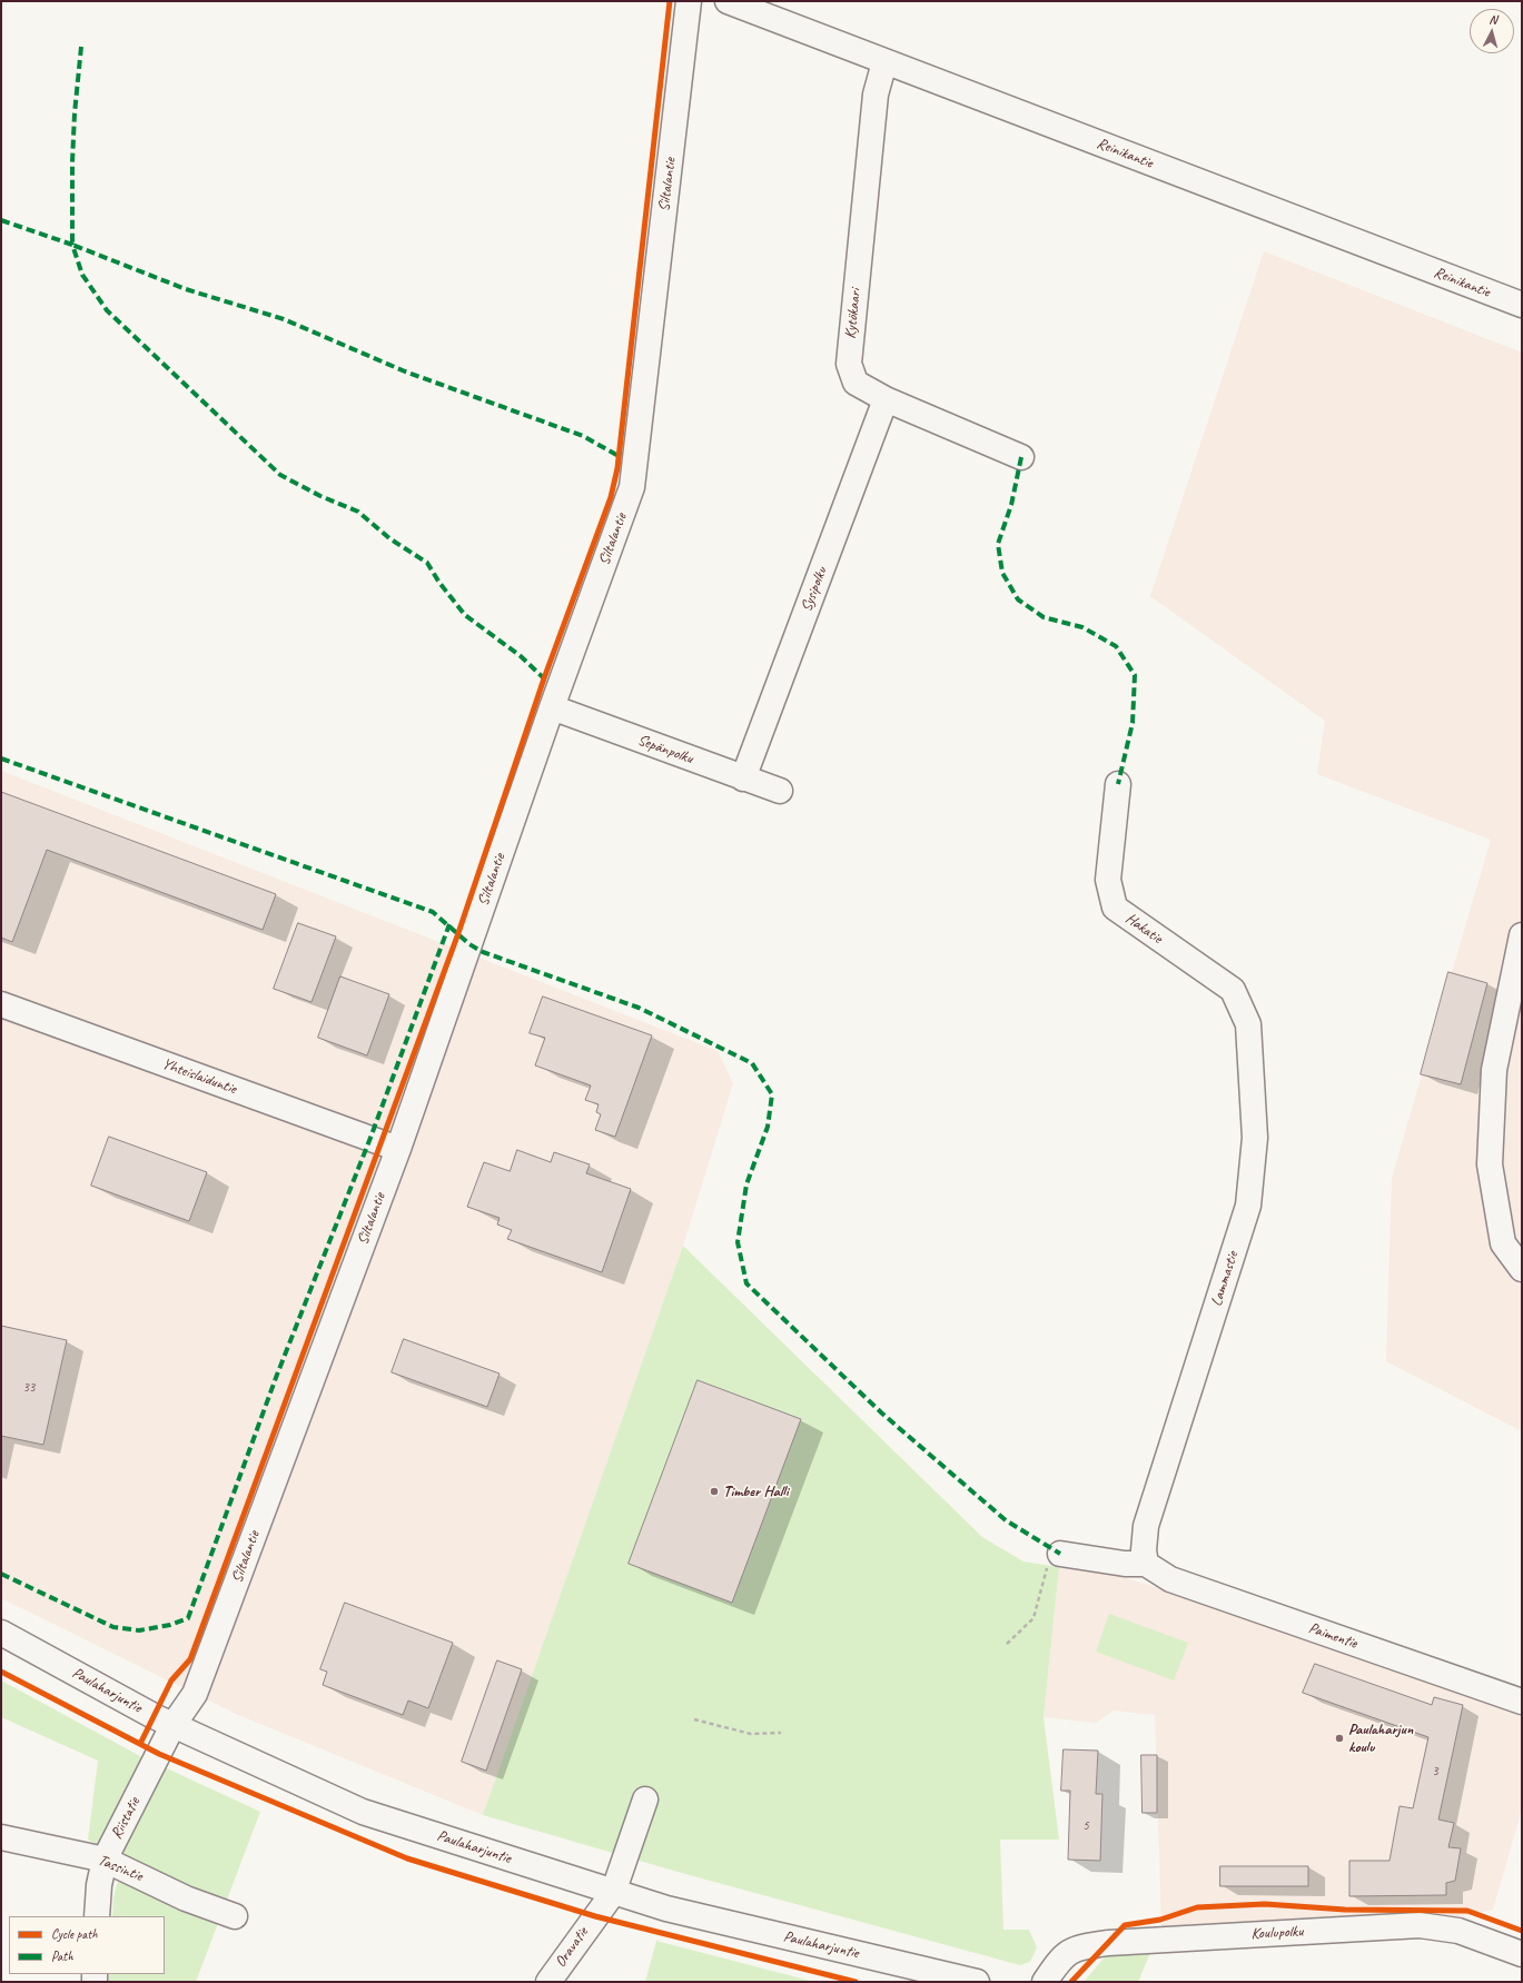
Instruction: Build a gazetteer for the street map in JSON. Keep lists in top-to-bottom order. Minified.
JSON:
{"streets":{"street":["Reinikantie","Siltalantie","Kytökaari","Sysipolku","Sepänpolku","Hakatie","Yhteislaiduntie","Lammastie","Paimentie","Paulaharjuntie","Riistatie","Tassintie","Koulupolku","Oravatie"]},"crossings":[["Reinikantie","Kytökaari"],["Siltalantie","Sepänpolku"],["Siltalantie","Yhteislaiduntie"],["Siltalantie","Paulaharjuntie"],["Siltalantie","Riistatie"],["Kytökaari","Sysipolku"],["Sysipolku","Sepänpolku"],["Hakatie","Lammastie"],["Lammastie","Paimentie"],["Paulaharjuntie","Riistatie"],["Paulaharjuntie","Oravatie"],["Riistatie","Tassintie"]],"places":["Timber Halli","Paulaharjun koulu"],"house_numbers":["33","3","5"],"legend":["Cycle path","Path"],"north":"top"}
